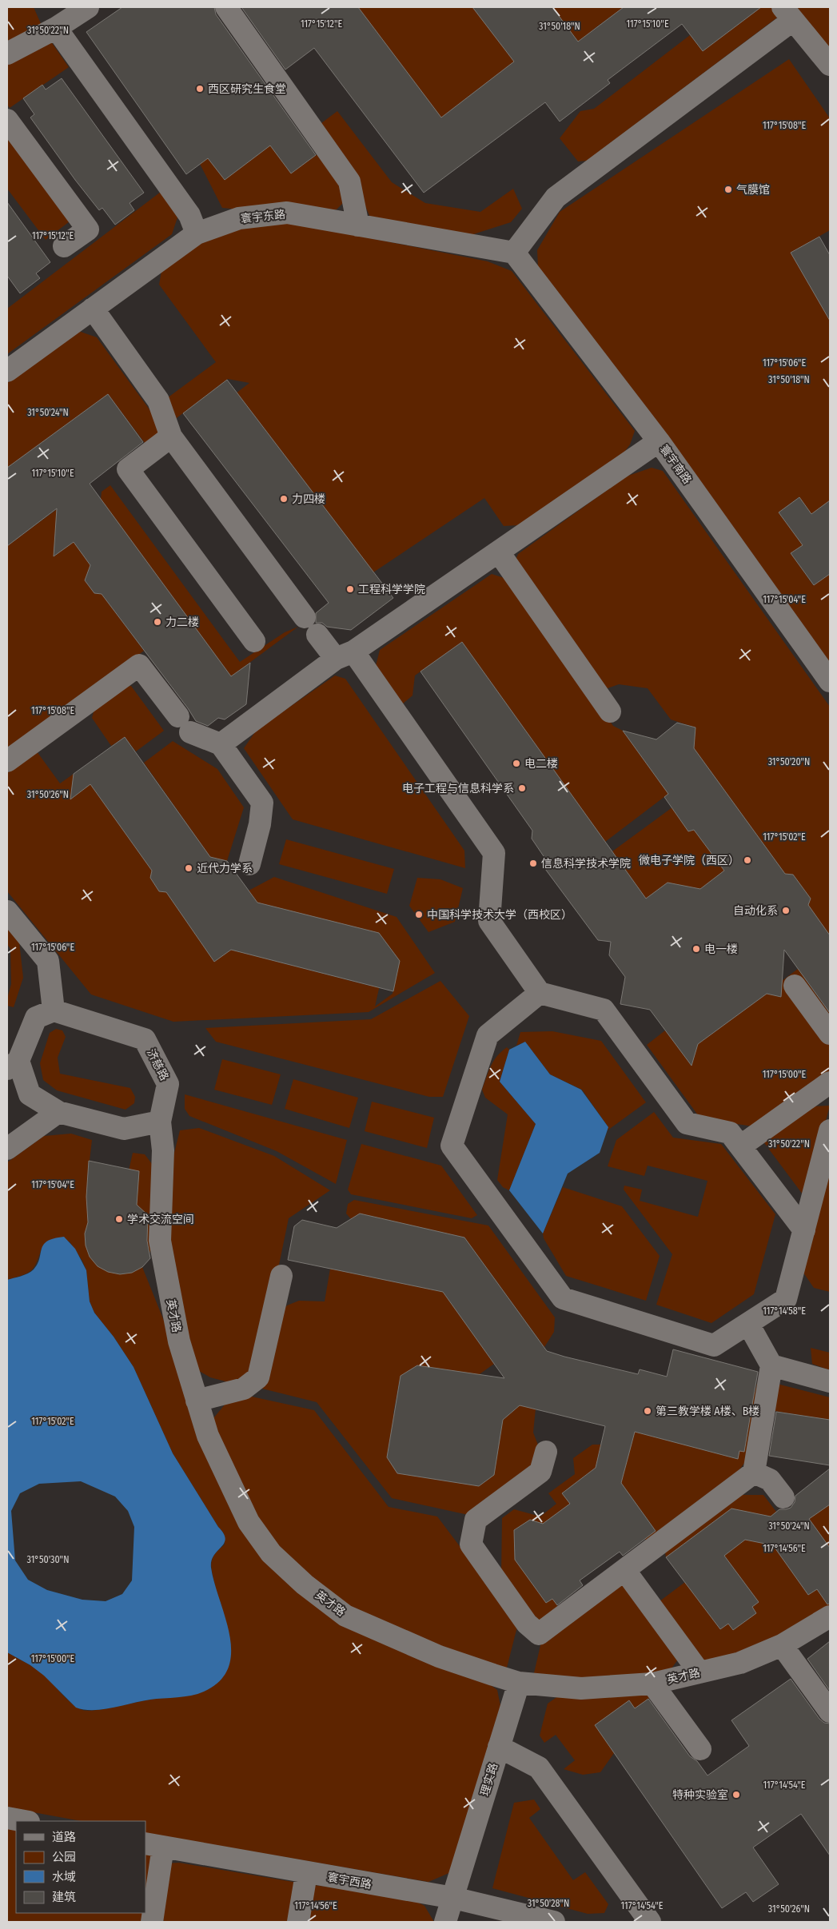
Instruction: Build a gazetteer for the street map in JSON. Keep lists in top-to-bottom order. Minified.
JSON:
{"streets":{"street":["寰宇东路","寰宇南路","济慈路","英才路","理实路","寰宇西路"]},"crossings":[["寰宇东路","寰宇南路"],["济慈路","英才路"],["英才路","理实路"],["理实路","寰宇西路"]],"places":["西区研究生食堂","气膜馆","力四楼","工程科学学院","力二楼","电二楼","电子工程与信息科学系","微电子学院（西区）","信息科学技术学院","近代力学系","自动化系","中国科学技术大学（西校区）","电一楼","学术交流空间","第三教学楼 A楼、B楼","特种实验室"],"legend":["道路","公园","水域","建筑"],"coordinates":["117°15'12\"E","117°15'10\"E","31°50'18\"N","31°50'22\"N","117°15'08\"E","117°15'06\"E","31°50'24\"N","117°15'04\"E","31°50'20\"N","31°50'26\"N","117°15'02\"E","117°15'00\"E","117°14'58\"E","117°14'56\"E","31°50'30\"N","117°14'54\"E","31°50'28\"N"]}
